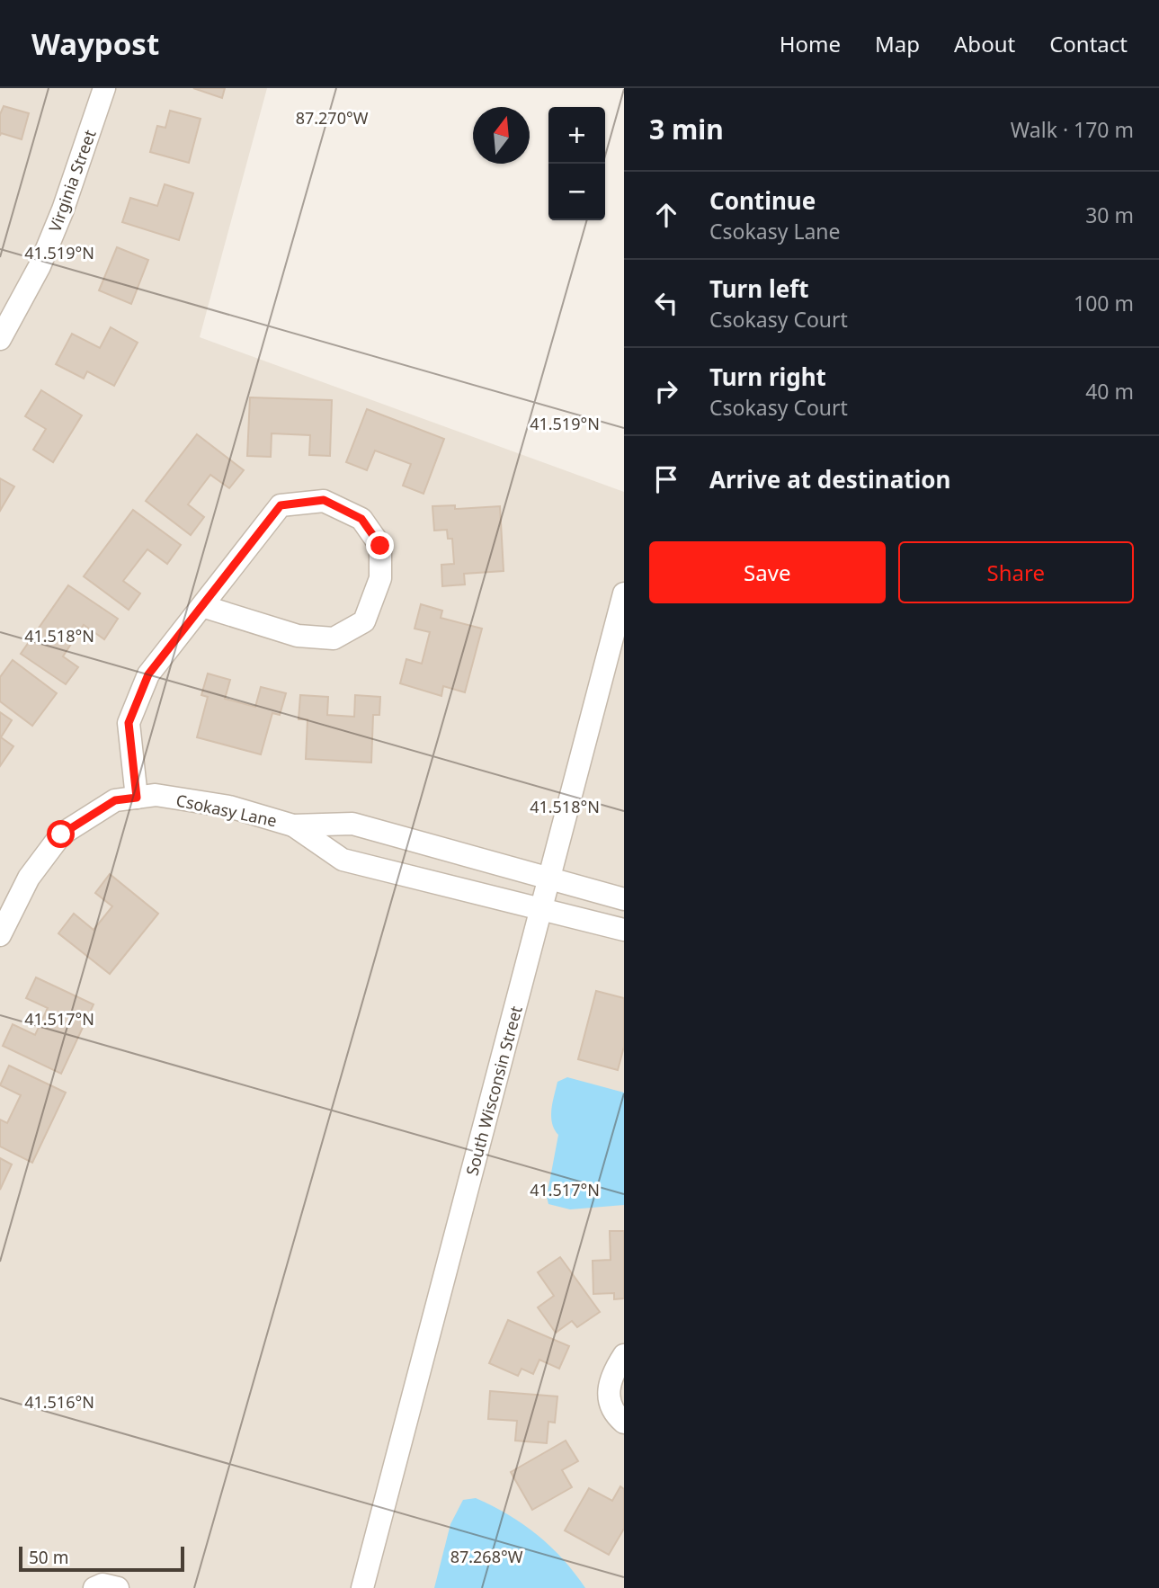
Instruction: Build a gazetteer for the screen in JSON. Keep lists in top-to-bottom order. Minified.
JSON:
{"streets":{"street":["Virginia Street","Csokasy Lane","South Wisconsin Street"]},"crossings":[["Csokasy Lane","South Wisconsin Street"]],"scale_bar":"50 m","north":"top","page":{"header":"Waypost","nav":["Home","Map","About","Contact"],"heading":["3 min","Walk · 170 m"],"map_buttons":["+","−"],"list":[["Continue","Csokasy Lane","30 m"],["Turn left","Csokasy Court","100 m"],["Turn right","Csokasy Court","40 m"],"Arrive at destination"],"buttons":["Save","Share"],"scale":"50 m"},"coordinates":["87.270°W","41.519°N","41.518°N","41.517°N","41.516°N","87.268°W"]}
